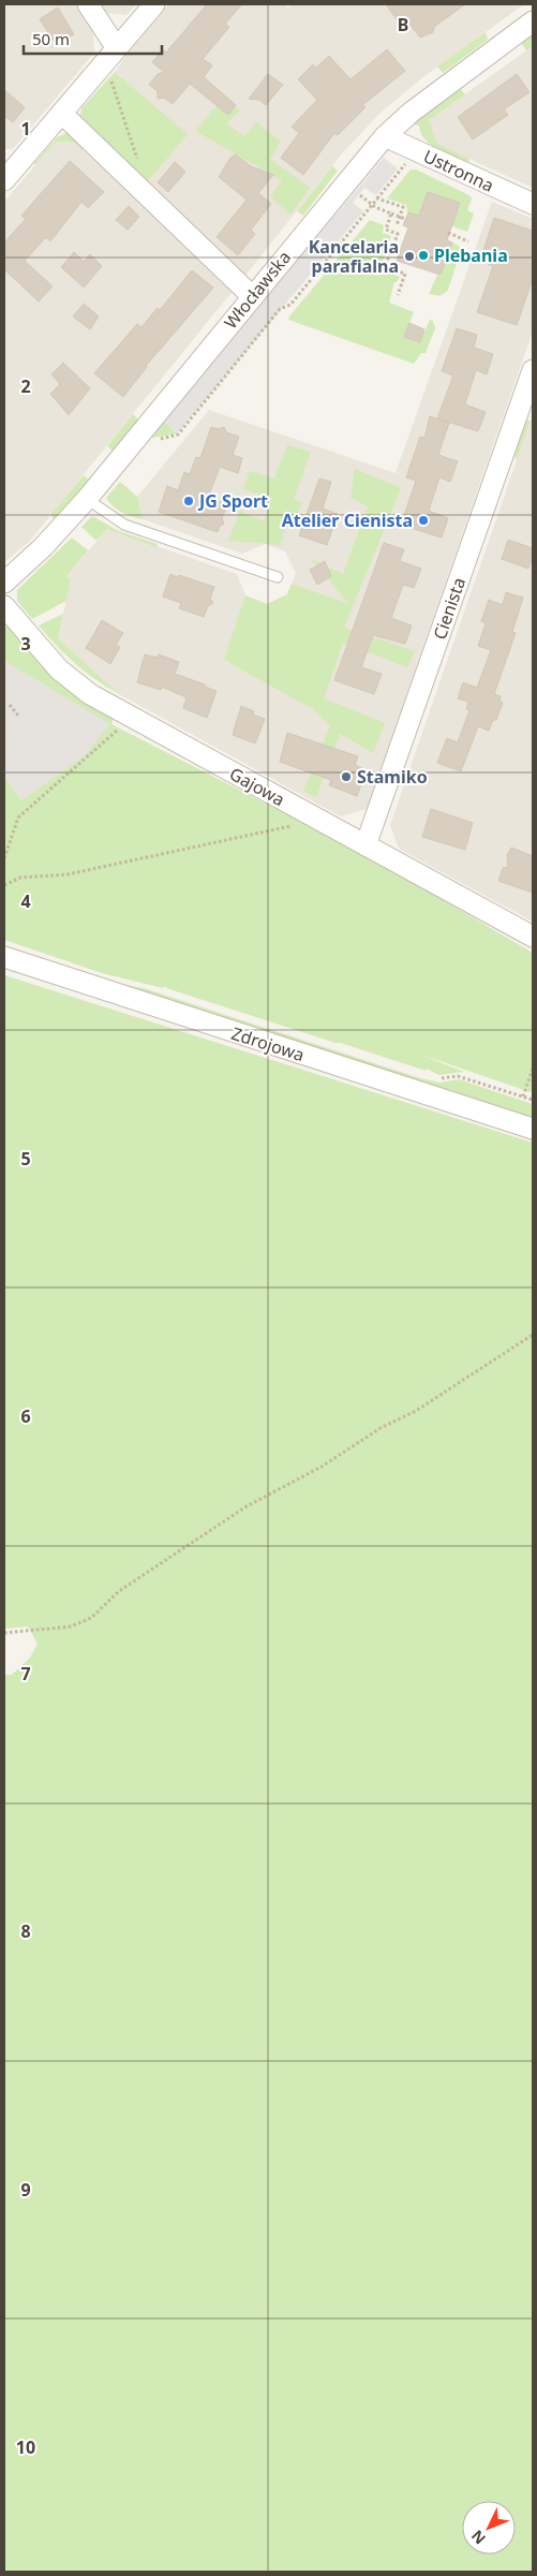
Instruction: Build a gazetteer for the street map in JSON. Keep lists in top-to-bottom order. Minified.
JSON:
{"streets":{"street":["Ustronna","Włocławska","Cienista","Gajowa","Zdrojowa"]},"crossings":[["Ustronna","Włocławska"],["Cienista","Gajowa"]],"places":["Plebania","Kancelaria parafialna","JG Sport","Atelier Cienista","Stamiko"],"scale_bar":"50 m","north":"bottom left","grid":{"columns":["B"],"rows":["1","2","3","4","5","6","7","8","9","10"]}}
